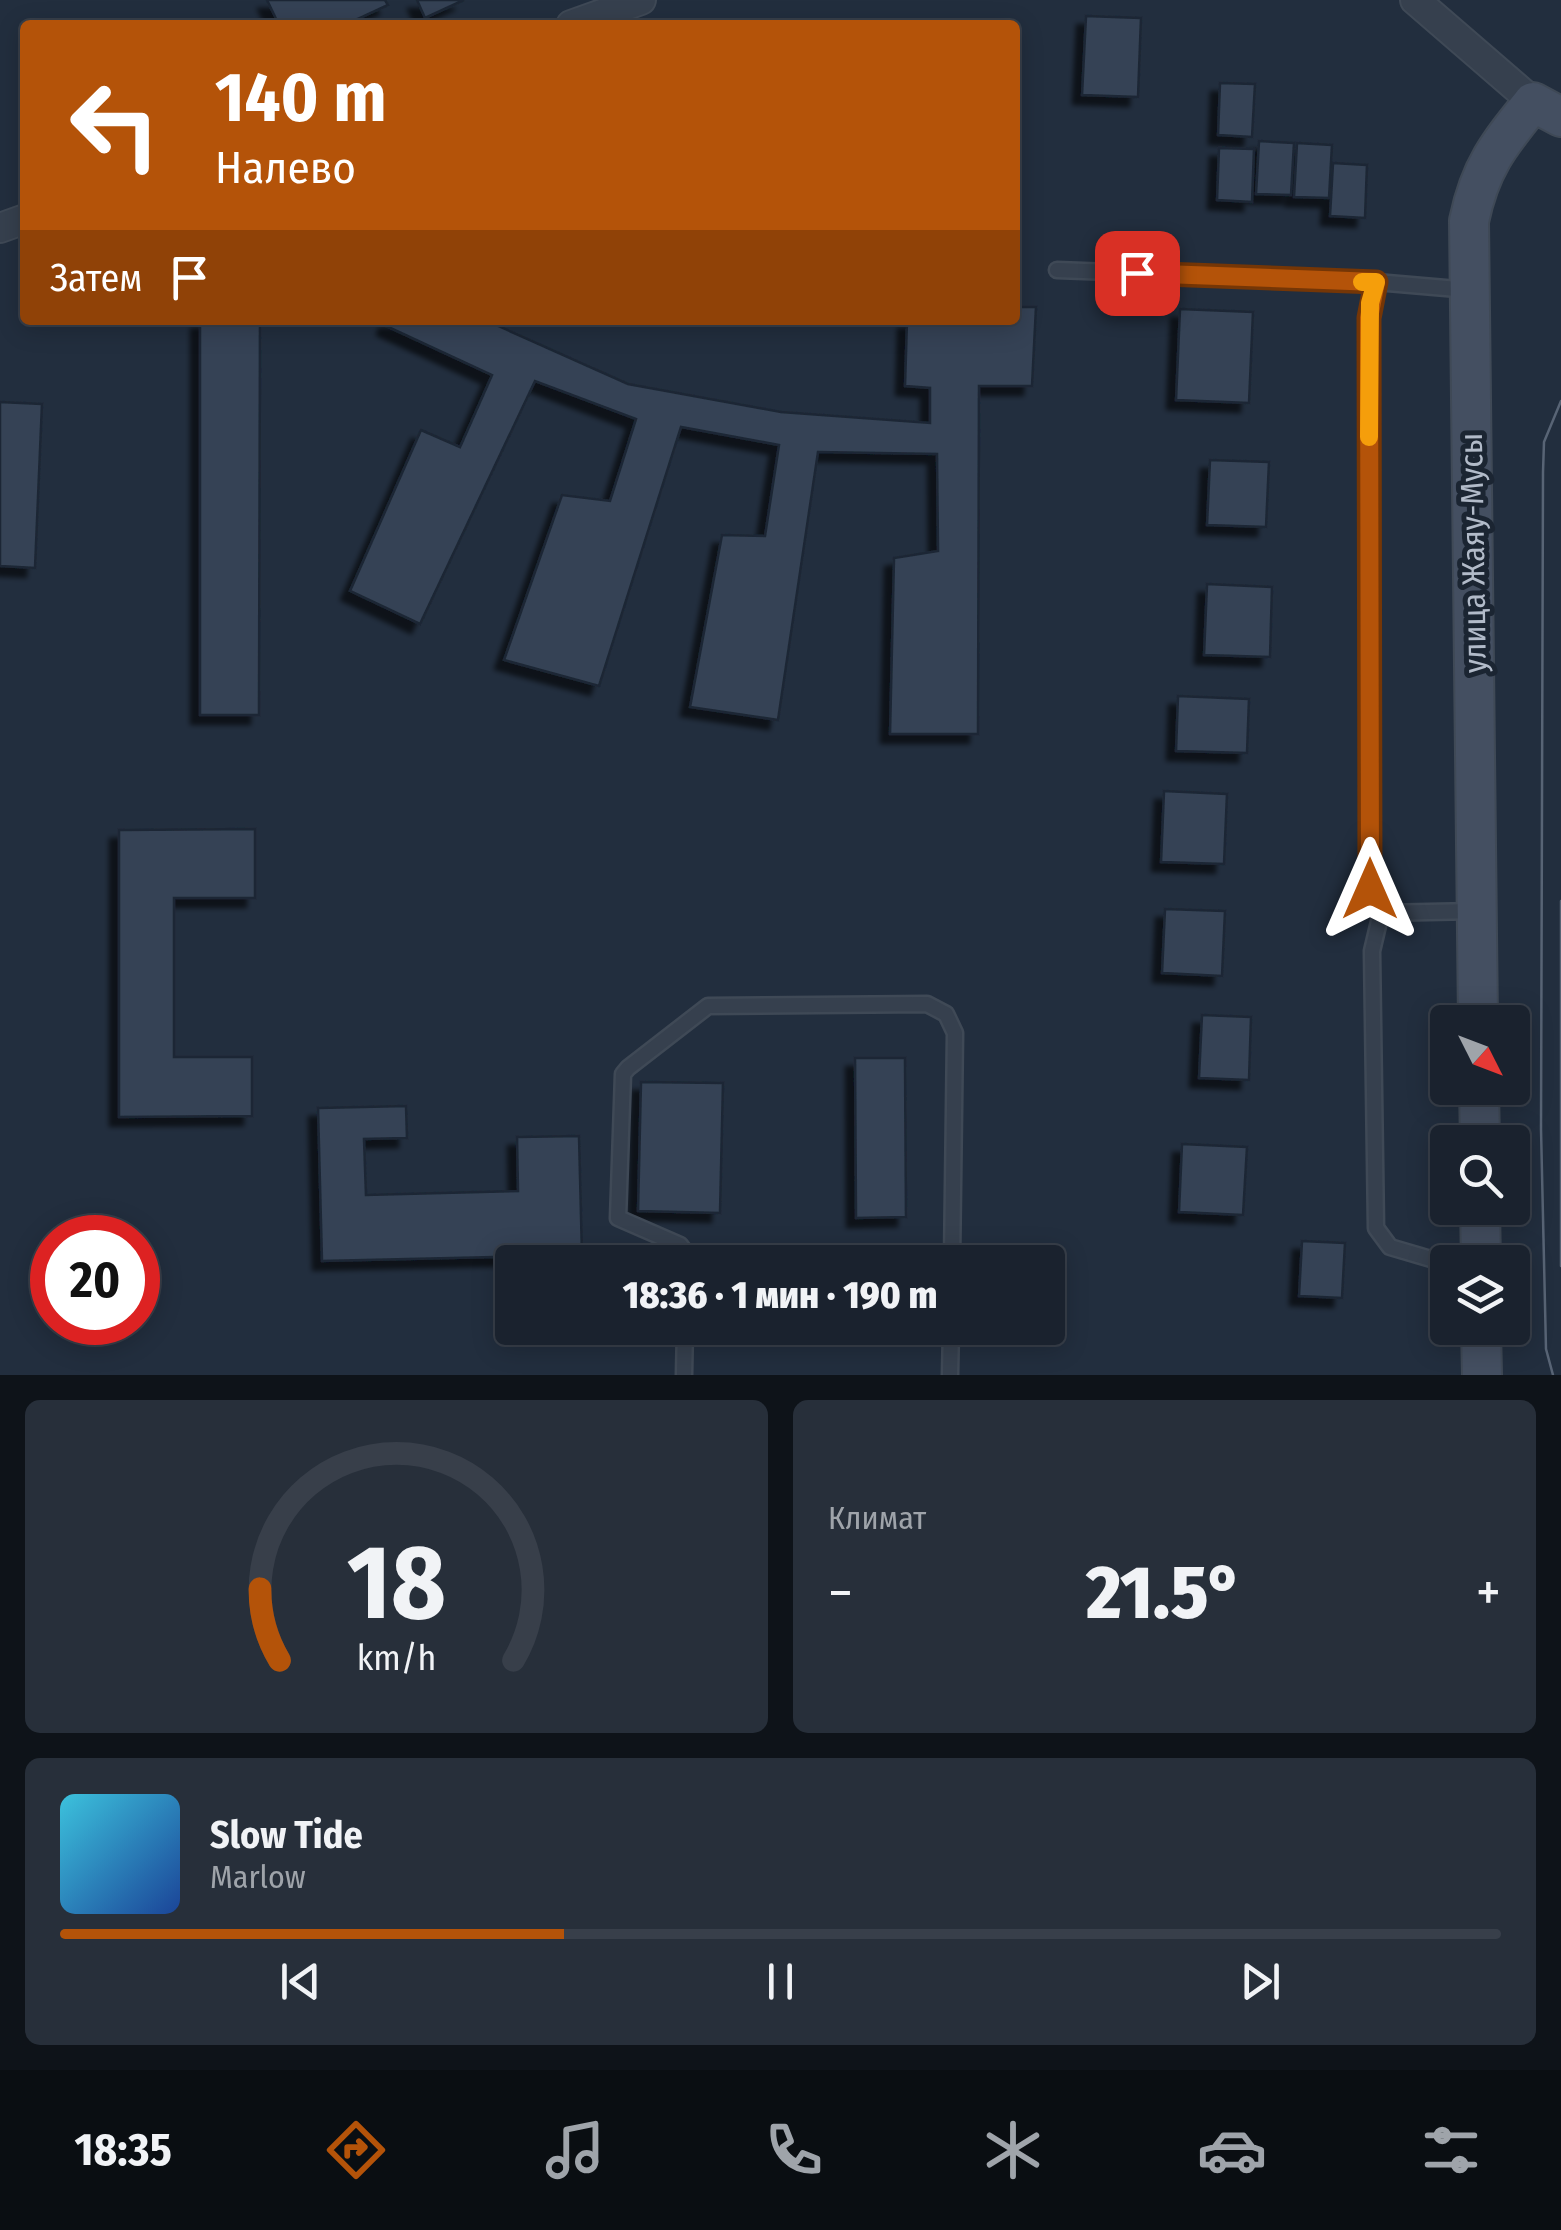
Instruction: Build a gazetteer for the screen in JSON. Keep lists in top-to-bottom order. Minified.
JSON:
{"streets":{"main road":["улица Жаяу-Мусы"]},"north":"bottom right","page":{"turn":["140 m","Налево"],"then":"Затем","limit":"20","trip":"18:36 · 1 мин · 190 m","tile":"Климат","heat":["−","21.5°","+"],"song":["Slow Tide","Marlow"],"tabs":"18:35","gauge":["18","km/h"]}}
